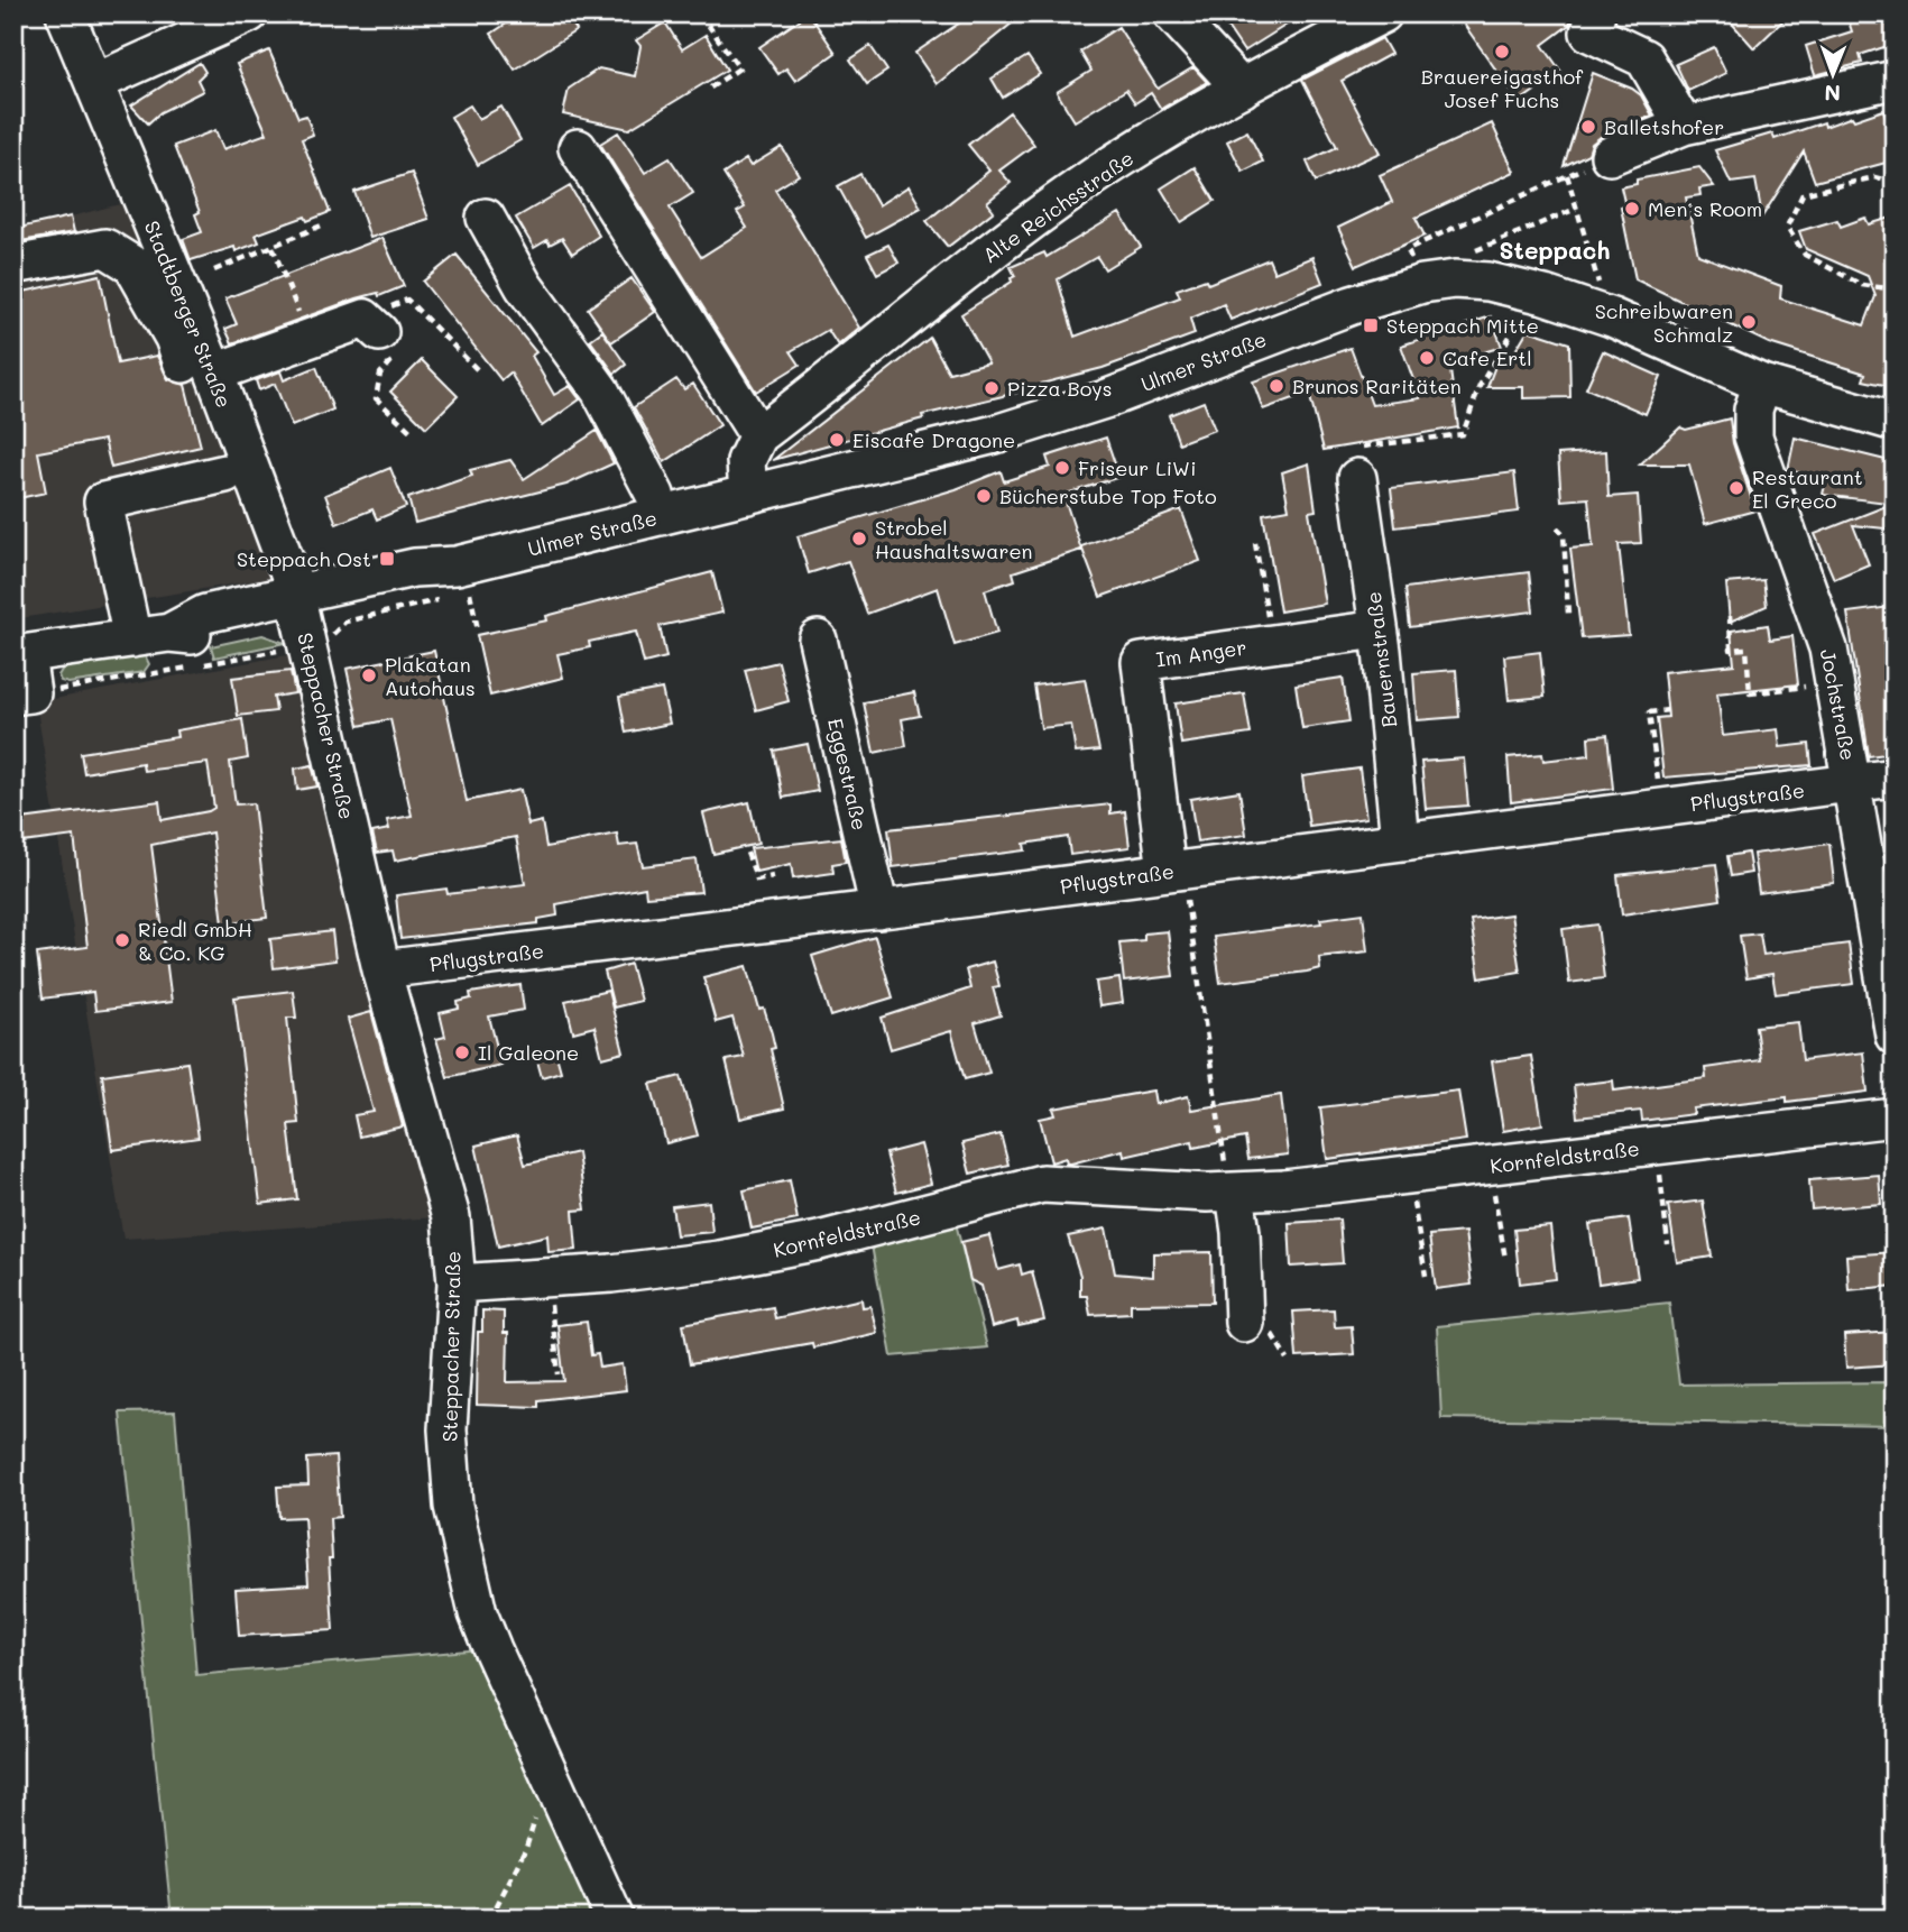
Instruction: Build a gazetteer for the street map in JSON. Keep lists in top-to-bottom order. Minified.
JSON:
{"streets":{"street":["Alte Reichsstraße","Stadtberger Straße","Ulmer Straße","Im Anger","Bauernstraße","Jochstraße","Steppacher Straße","Eggestraße","Pflugstraße","Kornfeldstraße"]},"crossings":[["Stadtberger Straße","Ulmer Straße"],["Stadtberger Straße","Steppacher Straße"],["Ulmer Straße","Jochstraße"],["Ulmer Straße","Steppacher Straße"],["Im Anger","Bauernstraße"],["Im Anger","Pflugstraße"],["Bauernstraße","Pflugstraße"],["Jochstraße","Pflugstraße"],["Steppacher Straße","Pflugstraße"],["Steppacher Straße","Kornfeldstraße"],["Eggestraße","Pflugstraße"]],"districts":["Steppach"],"places":{"other":["Brauereigasthof Josef Fuchs","Balletshofer","Men‘s Room","Schreibwaren Schmalz","Cafe Ertl","Brunos Raritäten","Pizza Boys","Eiscafe Dragone","Friseur LiWi","Restaurant El Greco","Bücherstube Top Foto","Strobel Haushaltswaren","Plakatan Autohaus","Riedl GmbH & Co. KG","Il Galeone"],"transit":["Steppach Mitte","Steppach Ost"]},"north":"bottom"}
